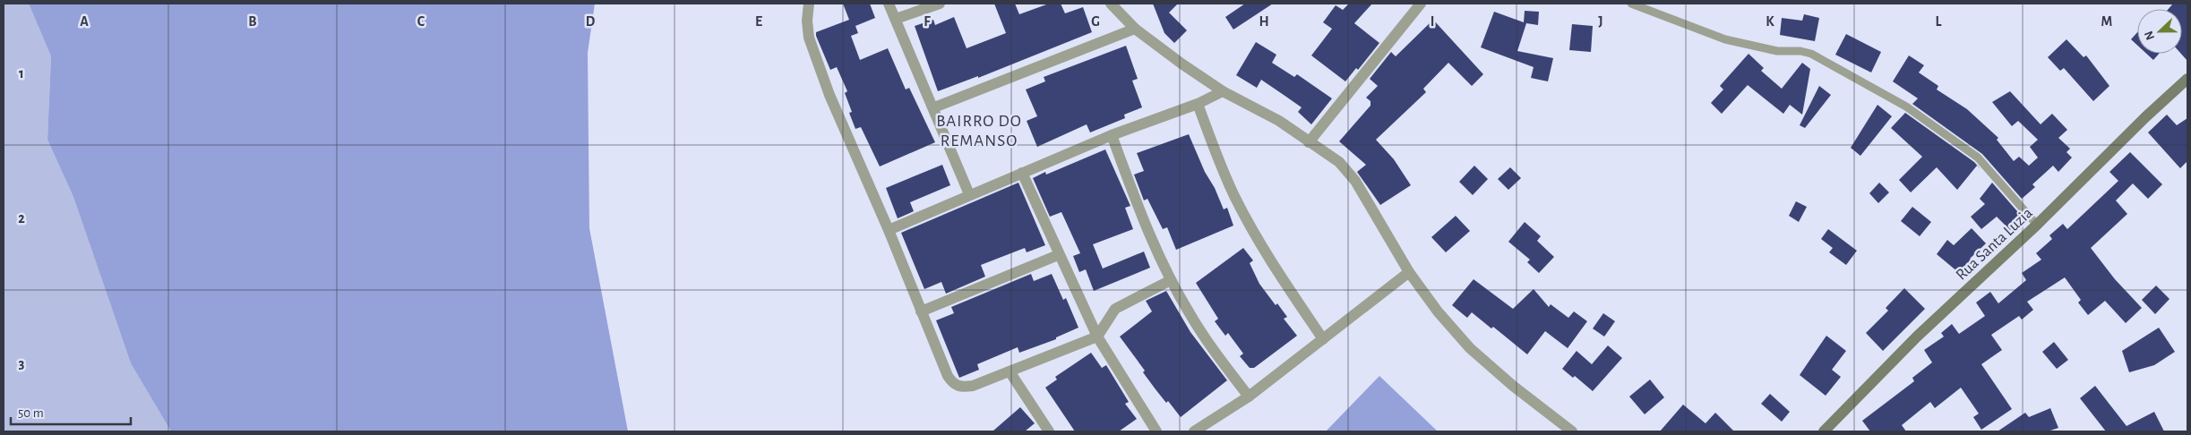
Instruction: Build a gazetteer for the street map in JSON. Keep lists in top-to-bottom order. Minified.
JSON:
{"streets":{"street":["Rua Santa Luzia"]},"districts":["BAIRRO DO REMANSO"],"scale_bar":"50 m","north":"left","grid":{"columns":["A","B","C","D","E","F","G","H","I","J","K","L","M"],"rows":["1","2","3"]}}
